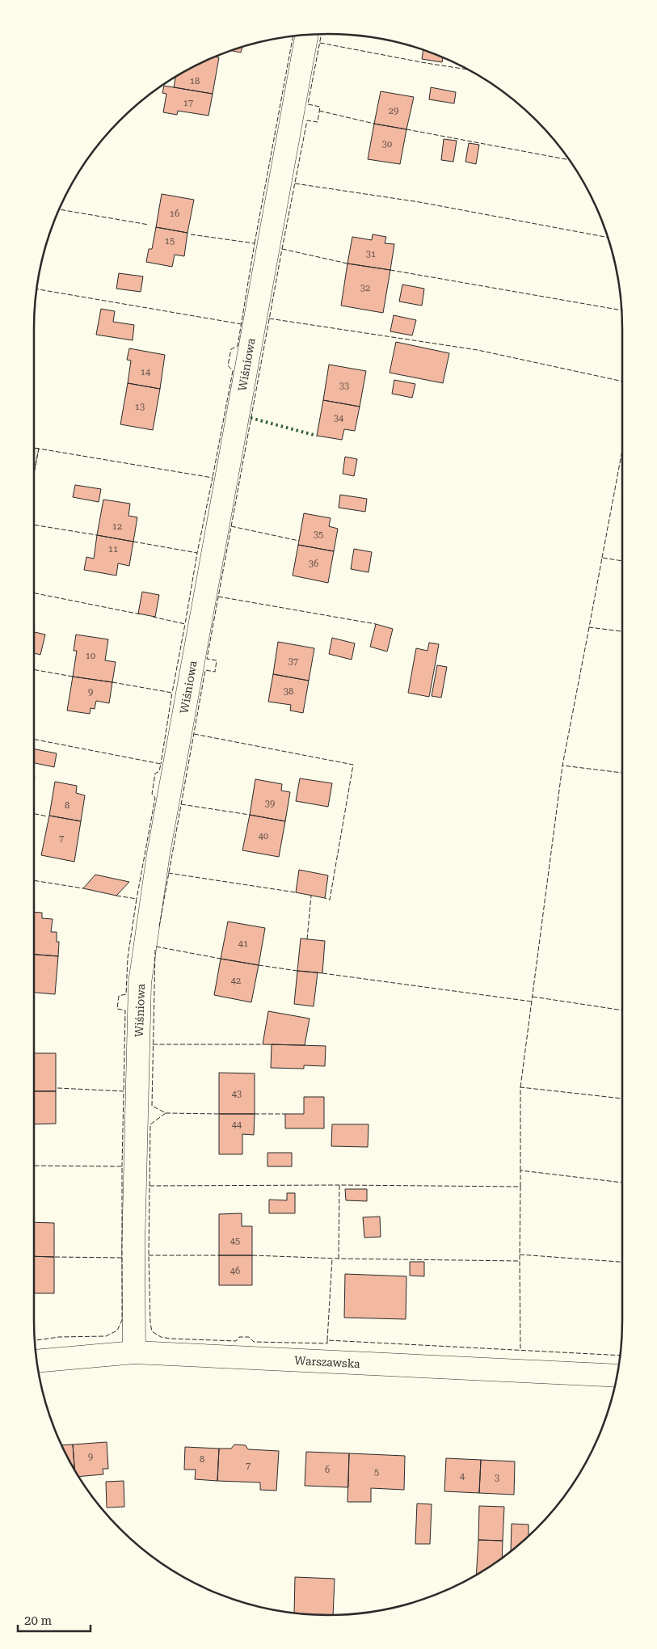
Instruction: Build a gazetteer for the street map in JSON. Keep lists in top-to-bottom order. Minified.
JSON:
{"streets":{"street":["Wiśniowa","Warszawska"]},"crossings":[["Wiśniowa","Warszawska"]],"house_numbers":["18","17","29","30","16","15","31","32","14","33","13","34","12","35","11","36","10","37","38","9","39","8","40","7","41","42","43","44","45","46","9","8","7","6","5","4","3"],"scale_bar":"20 m"}
